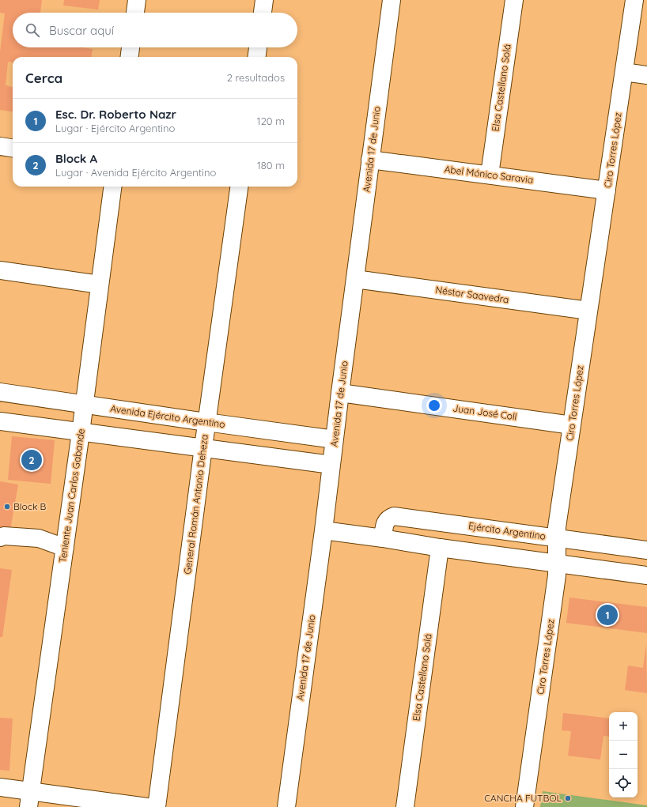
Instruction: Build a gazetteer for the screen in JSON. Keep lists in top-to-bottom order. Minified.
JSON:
{"streets":{"street":["Elsa Castellano Solá","Avenida 17 de Junio","Ciro Torres López","Abel Mónico Saravia","Néstor Saavedra","Juan José Coll","Avenida Ejército Argentino","Teniente Juan Carlos Gabande","General Román Antonio Deheza","Ejército Argentino"]},"crossings":[["Elsa Castellano Solá","Abel Mónico Saravia"],["Avenida 17 de Junio","Abel Mónico Saravia"],["Avenida 17 de Junio","Néstor Saavedra"],["Avenida 17 de Junio","Juan José Coll"],["Avenida 17 de Junio","Avenida Ejército Argentino"],["Ciro Torres López","Abel Mónico Saravia"],["Ciro Torres López","Néstor Saavedra"],["Ciro Torres López","Juan José Coll"],["Ciro Torres López","Ejército Argentino"],["Avenida Ejército Argentino","Teniente Juan Carlos Gabande"],["Avenida Ejército Argentino","General Román Antonio Deheza"]],"places":["Block B","CANCHA FUTBOL"],"page":{"search":"Buscar aquí","heading":["Cerca","2 resultados"],"list":[{"mark":"1","name":"Esc. Dr. Roberto Nazr","note":"Lugar · Ejército Argentino","value":"120 m"},{"mark":"2","name":"Block A","note":"Lugar · Avenida Ejército Argentino","value":"180 m"}],"pins":["2","1"],"map_buttons":["+","−"]}}
